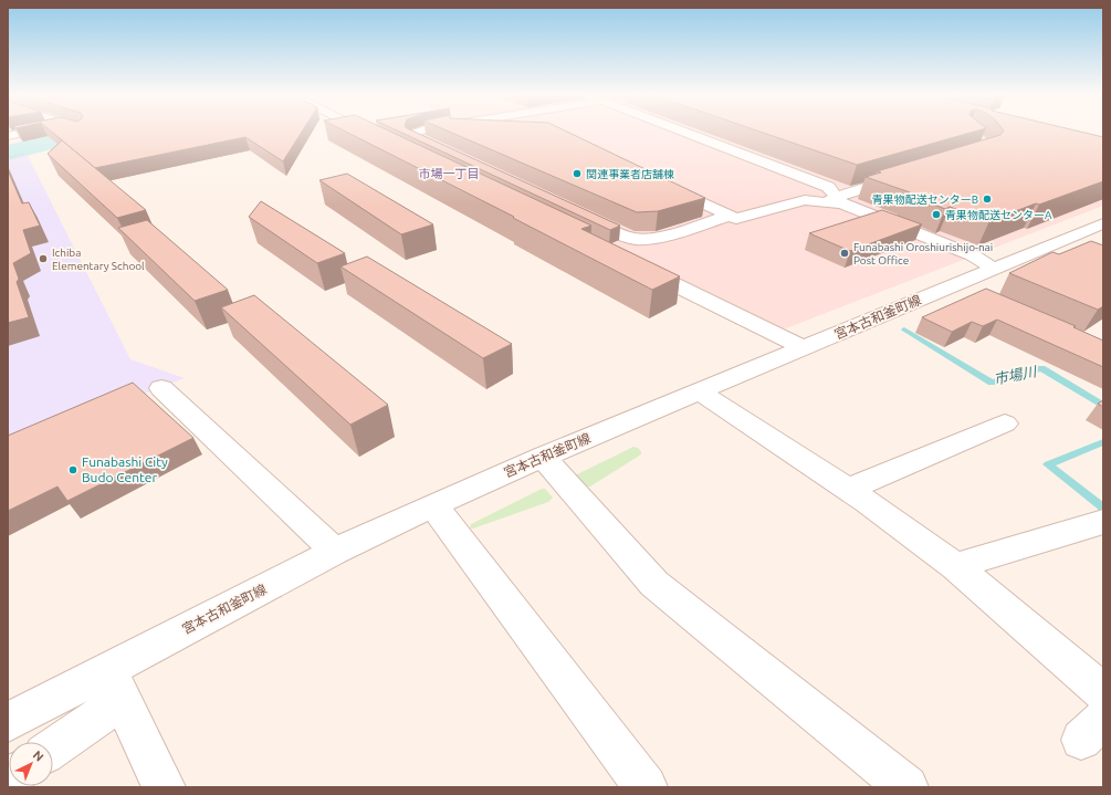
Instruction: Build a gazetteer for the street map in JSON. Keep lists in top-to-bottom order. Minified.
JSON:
{"streets":{"street":["宮本古和釜町線"]},"districts":["市場一丁目"],"water":["市場川"],"places":["関連事業者店舗棟","青果物配送センターB","青果物配送センターA","Funabashi Oroshiurishijo-nai Post Office","Ichiba Elementary School","Funabashi City Budo Center"],"north":"top right"}
